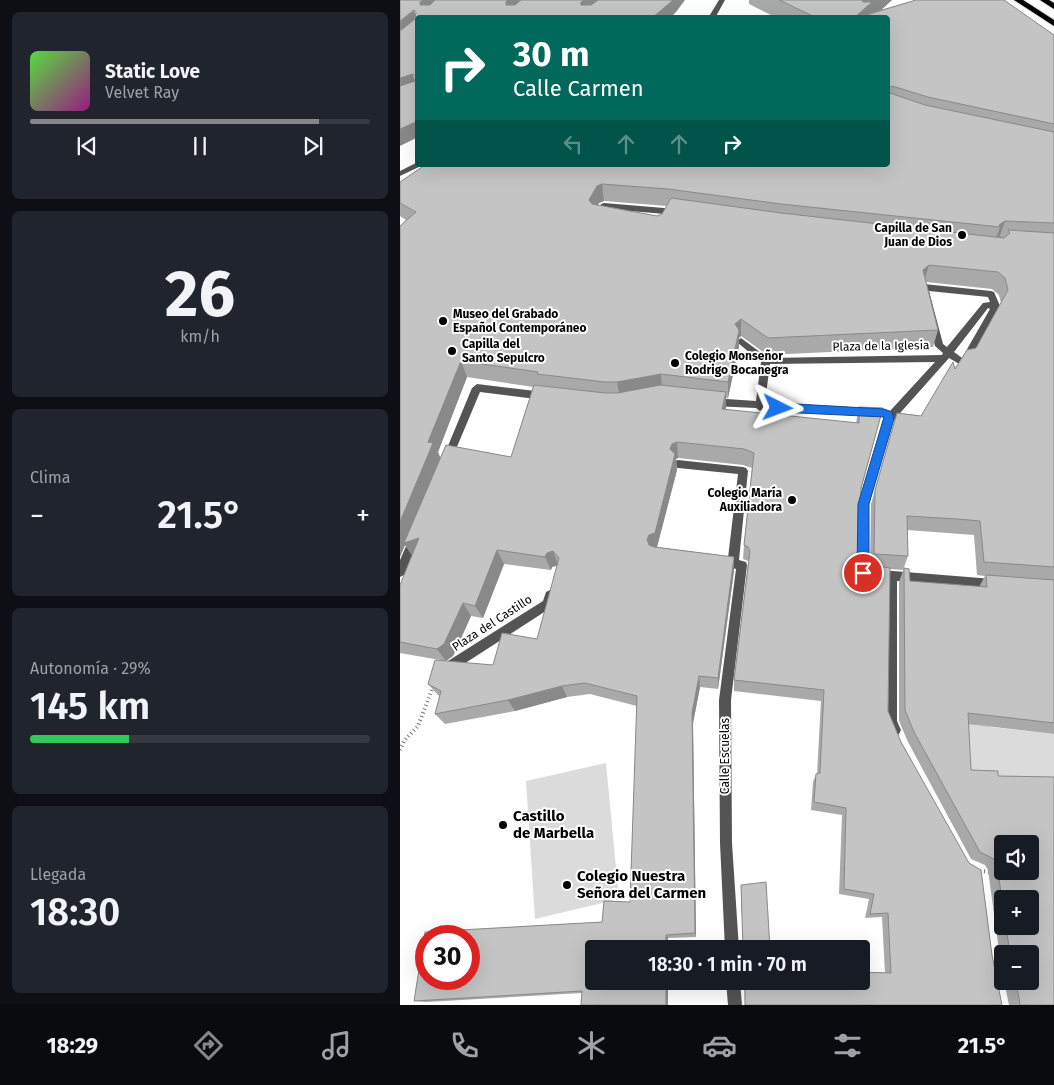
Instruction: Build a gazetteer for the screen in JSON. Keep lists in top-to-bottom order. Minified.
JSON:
{"streets":{"street":["Plaza de la Iglesia","Plaza del Castillo","Calle Escuelas"]},"places":["Capilla de San Juan de Dios","Museo del Grabado Español Contemporáneo","Capilla del Santo Sepulcro","Colegio Monseñor Rodrigo Bocanegra","Colegio María Auxiliadora","Castillo de Marbella","Colegio Nuestra Señora del Carmen"],"page":{"turn":["30 m","Calle Carmen"],"song":["Static Love","Velvet Ray"],"tile":[["26","km/h"],"Clima",["Autonomía · 29%","145 km"],["Llegada","18:30"]],"heat":["−","21.5°","+"],"map_buttons":["+","−"],"limit":"30","trip":"18:30 · 1 min · 70 m","tabs":["18:29","21.5°"]}}
